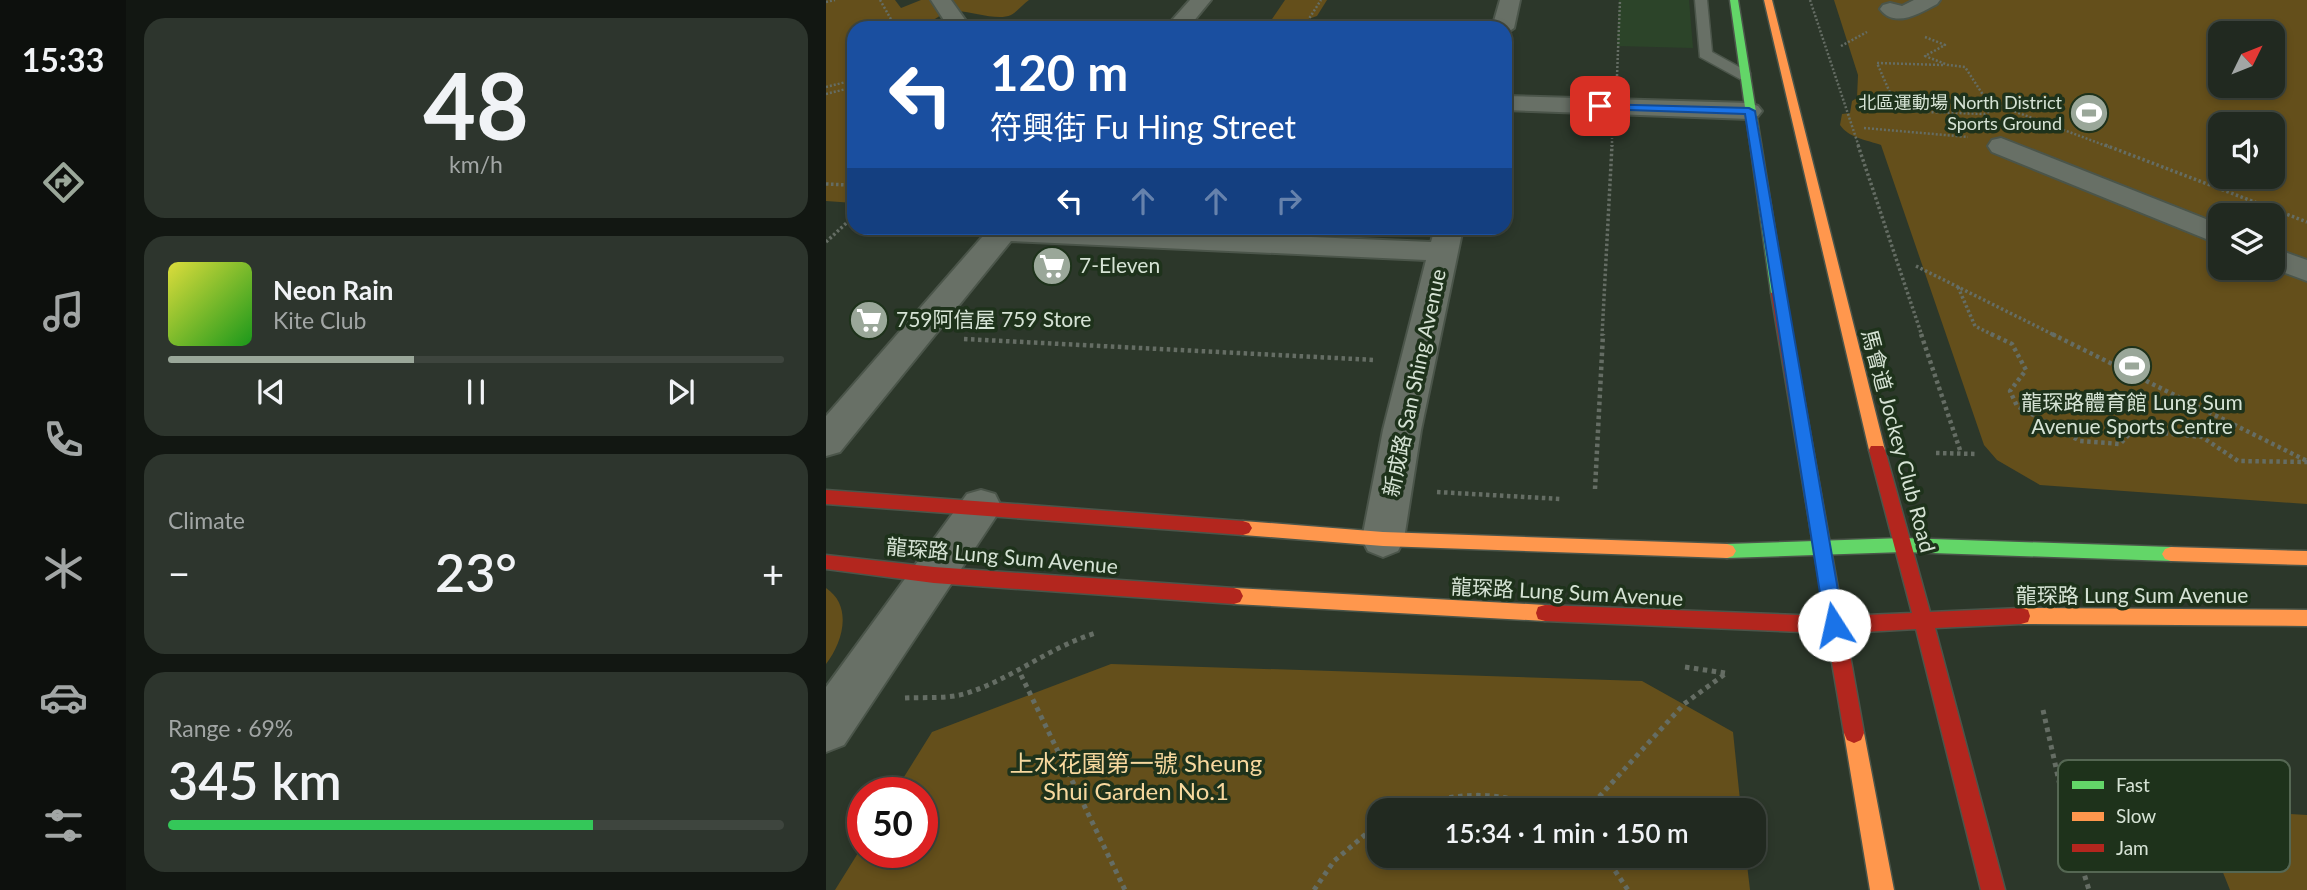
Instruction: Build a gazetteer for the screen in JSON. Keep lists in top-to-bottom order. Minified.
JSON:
{"streets":{"main road":["馬會道 Jockey Club Road","龍琛路 Lung Sum Avenue"],"street":["新成路 San Shing Avenue"]},"crossings":[["新成路 San Shing Avenue","龍琛路 Lung Sum Avenue"],["馬會道 Jockey Club Road","龍琛路 Lung Sum Avenue"]],"parks":["上水花園第一號 Sheung Shui Garden No.1"],"places":{"sports":["北區運動場 North District Sports Ground","龍琛路體育館 Lung Sum Avenue Sports Centre"],"supermarket":["7-Eleven","759阿信屋 759 Store"]},"legend":["Fast","Slow","Jam"],"north":"top right","page":{"tabs":"15:33","tile":[["48","km/h"],"Climate",["Range · 69%","345 km"]],"turn":["120 m","符興街 Fu Hing Street"],"song":["Neon Rain","Kite Club"],"heat":["−","23°","+"],"limit":"50","trip":"15:34 · 1 min · 150 m"}}
